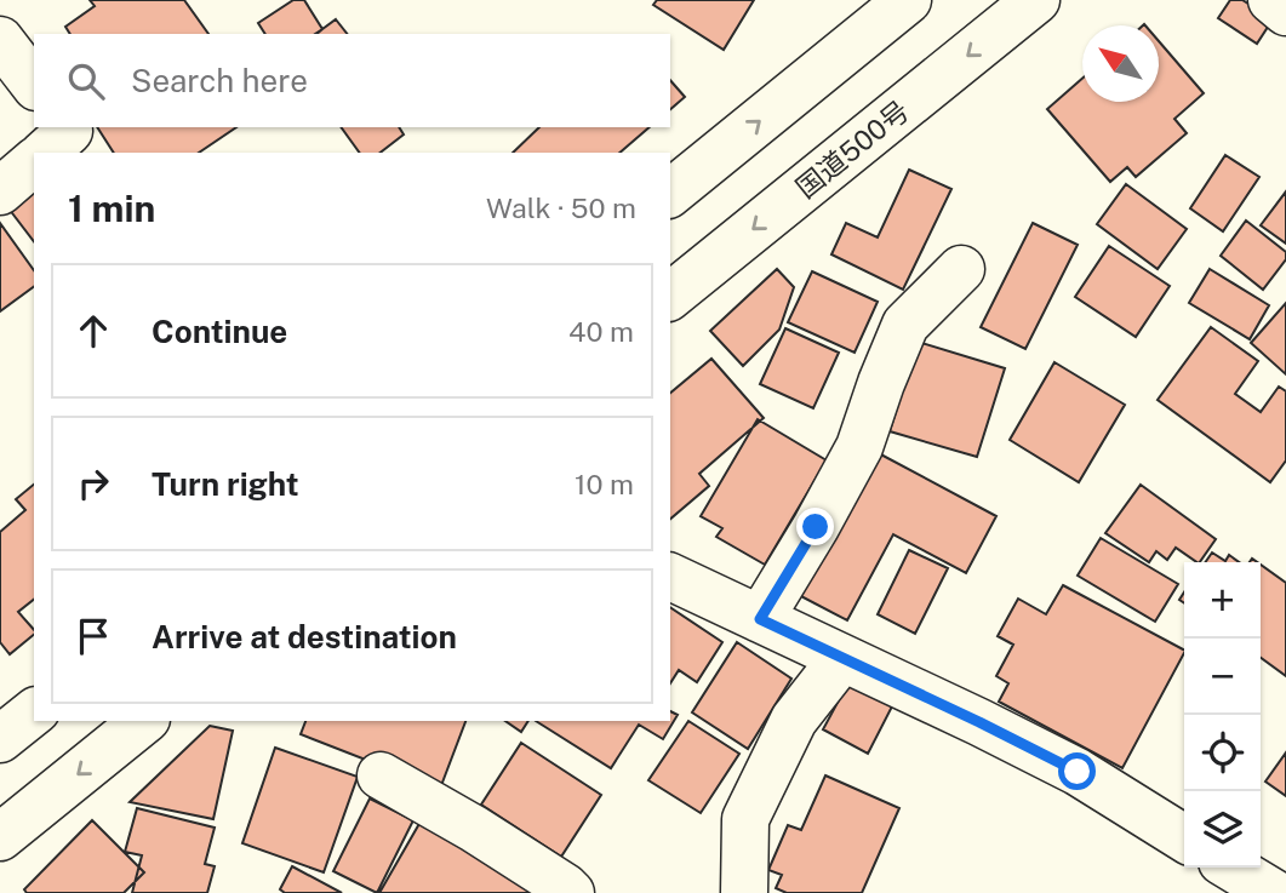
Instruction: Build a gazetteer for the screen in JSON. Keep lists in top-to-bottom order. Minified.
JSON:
{"streets":{"main road":["国道500号"]},"north":"top left","page":{"search":"Search here","heading":["1 min","Walk · 50 m"],"list":[["Continue","40 m"],["Turn right","10 m"],"Arrive at destination"],"map_buttons":["+","−"]}}
